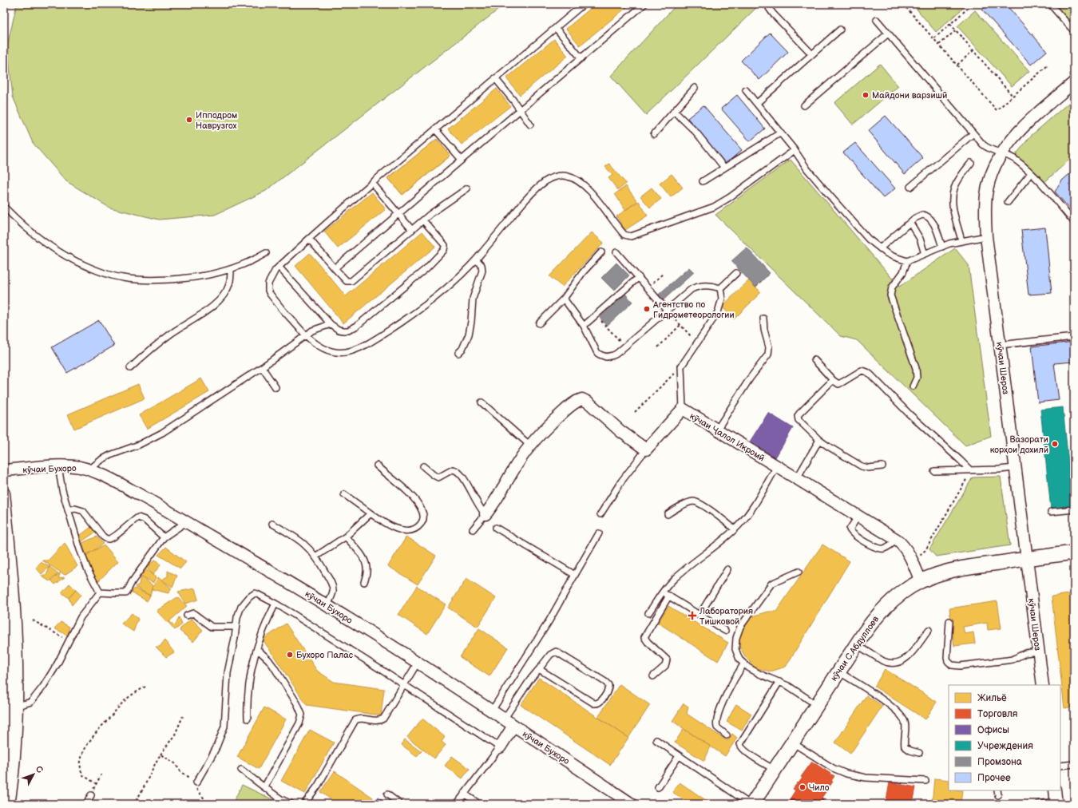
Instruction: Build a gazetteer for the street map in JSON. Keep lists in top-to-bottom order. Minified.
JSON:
{"streets":{"street":["кӯчаи Шероз","кӯчаи Ҷалол Икромӣ","кӯчаи Бухоро","кӯчаи С.Абдуллоев"]},"crossings":[["кӯчаи Шероз","кӯчаи С.Абдуллоев"],["кӯчаи Ҷалол Икромӣ","кӯчаи С.Абдуллоев"]],"places":{"other":["Майдони варзишӣ","Ипподром Наврузгох","Агентство по Гидрометеорологии","Вазорати корҳои дохилӣ","Бухоро Палас","Чило"],"health":["Лаборатория Тишковой"]},"legend":["Жильё","Торговля","Офисы","Учреждения","Промзона","Прочее"],"north":"top right"}
